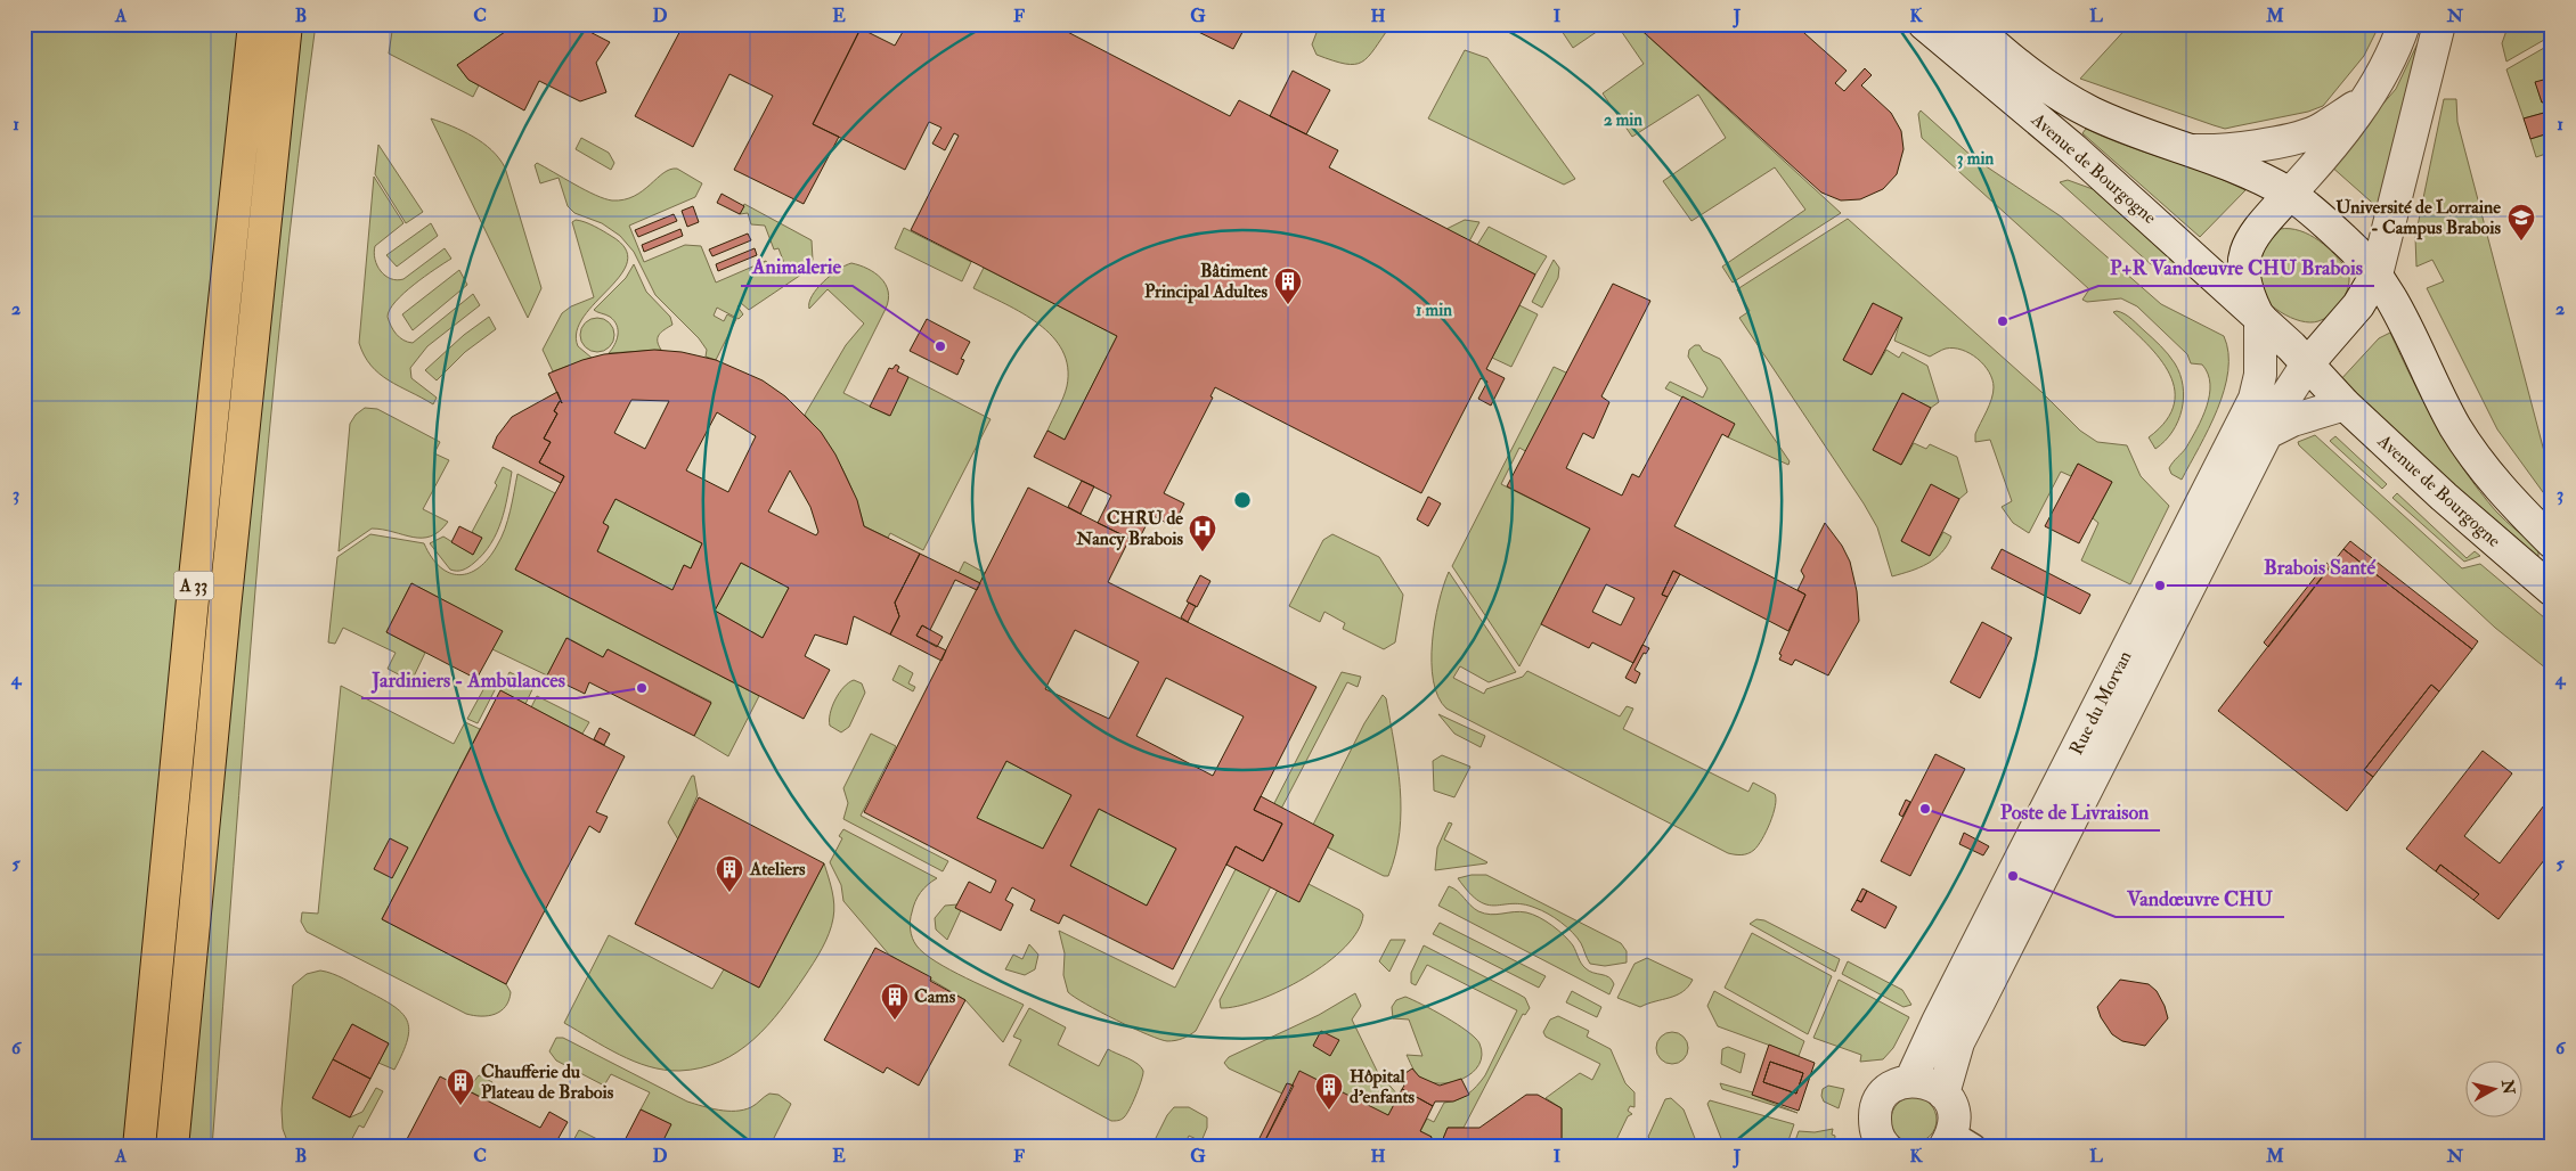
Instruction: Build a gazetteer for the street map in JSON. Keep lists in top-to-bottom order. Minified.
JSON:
{"streets":{"highway":["A 33"],"street":["Avenue de Bourgogne","Rue du Morvan"]},"crossings":[["Avenue de Bourgogne","Rue du Morvan"]],"places":{"school or university":["Université de Lorraine - Campus Brabois"],"building":["Bâtiment Principal Adultes","Ateliers","Cams","Chaufferie du Plateau de Brabois","Hôpital d'enfants"],"other":["P+R Vandœuvre CHU Brabois","Animalerie","Brabois Santé","Jardiniers - Ambulances","Poste de Livraison","Vandœuvre CHU"],"hospital":["CHRU de Nancy Brabois"]},"north":"right","grid":{"columns":["A","B","C","D","E","F","G","H","I","J","K","L","M","N"],"rows":["1","2","3","4","5","6"]},"rings":["2 min","3 min","1 min"]}
